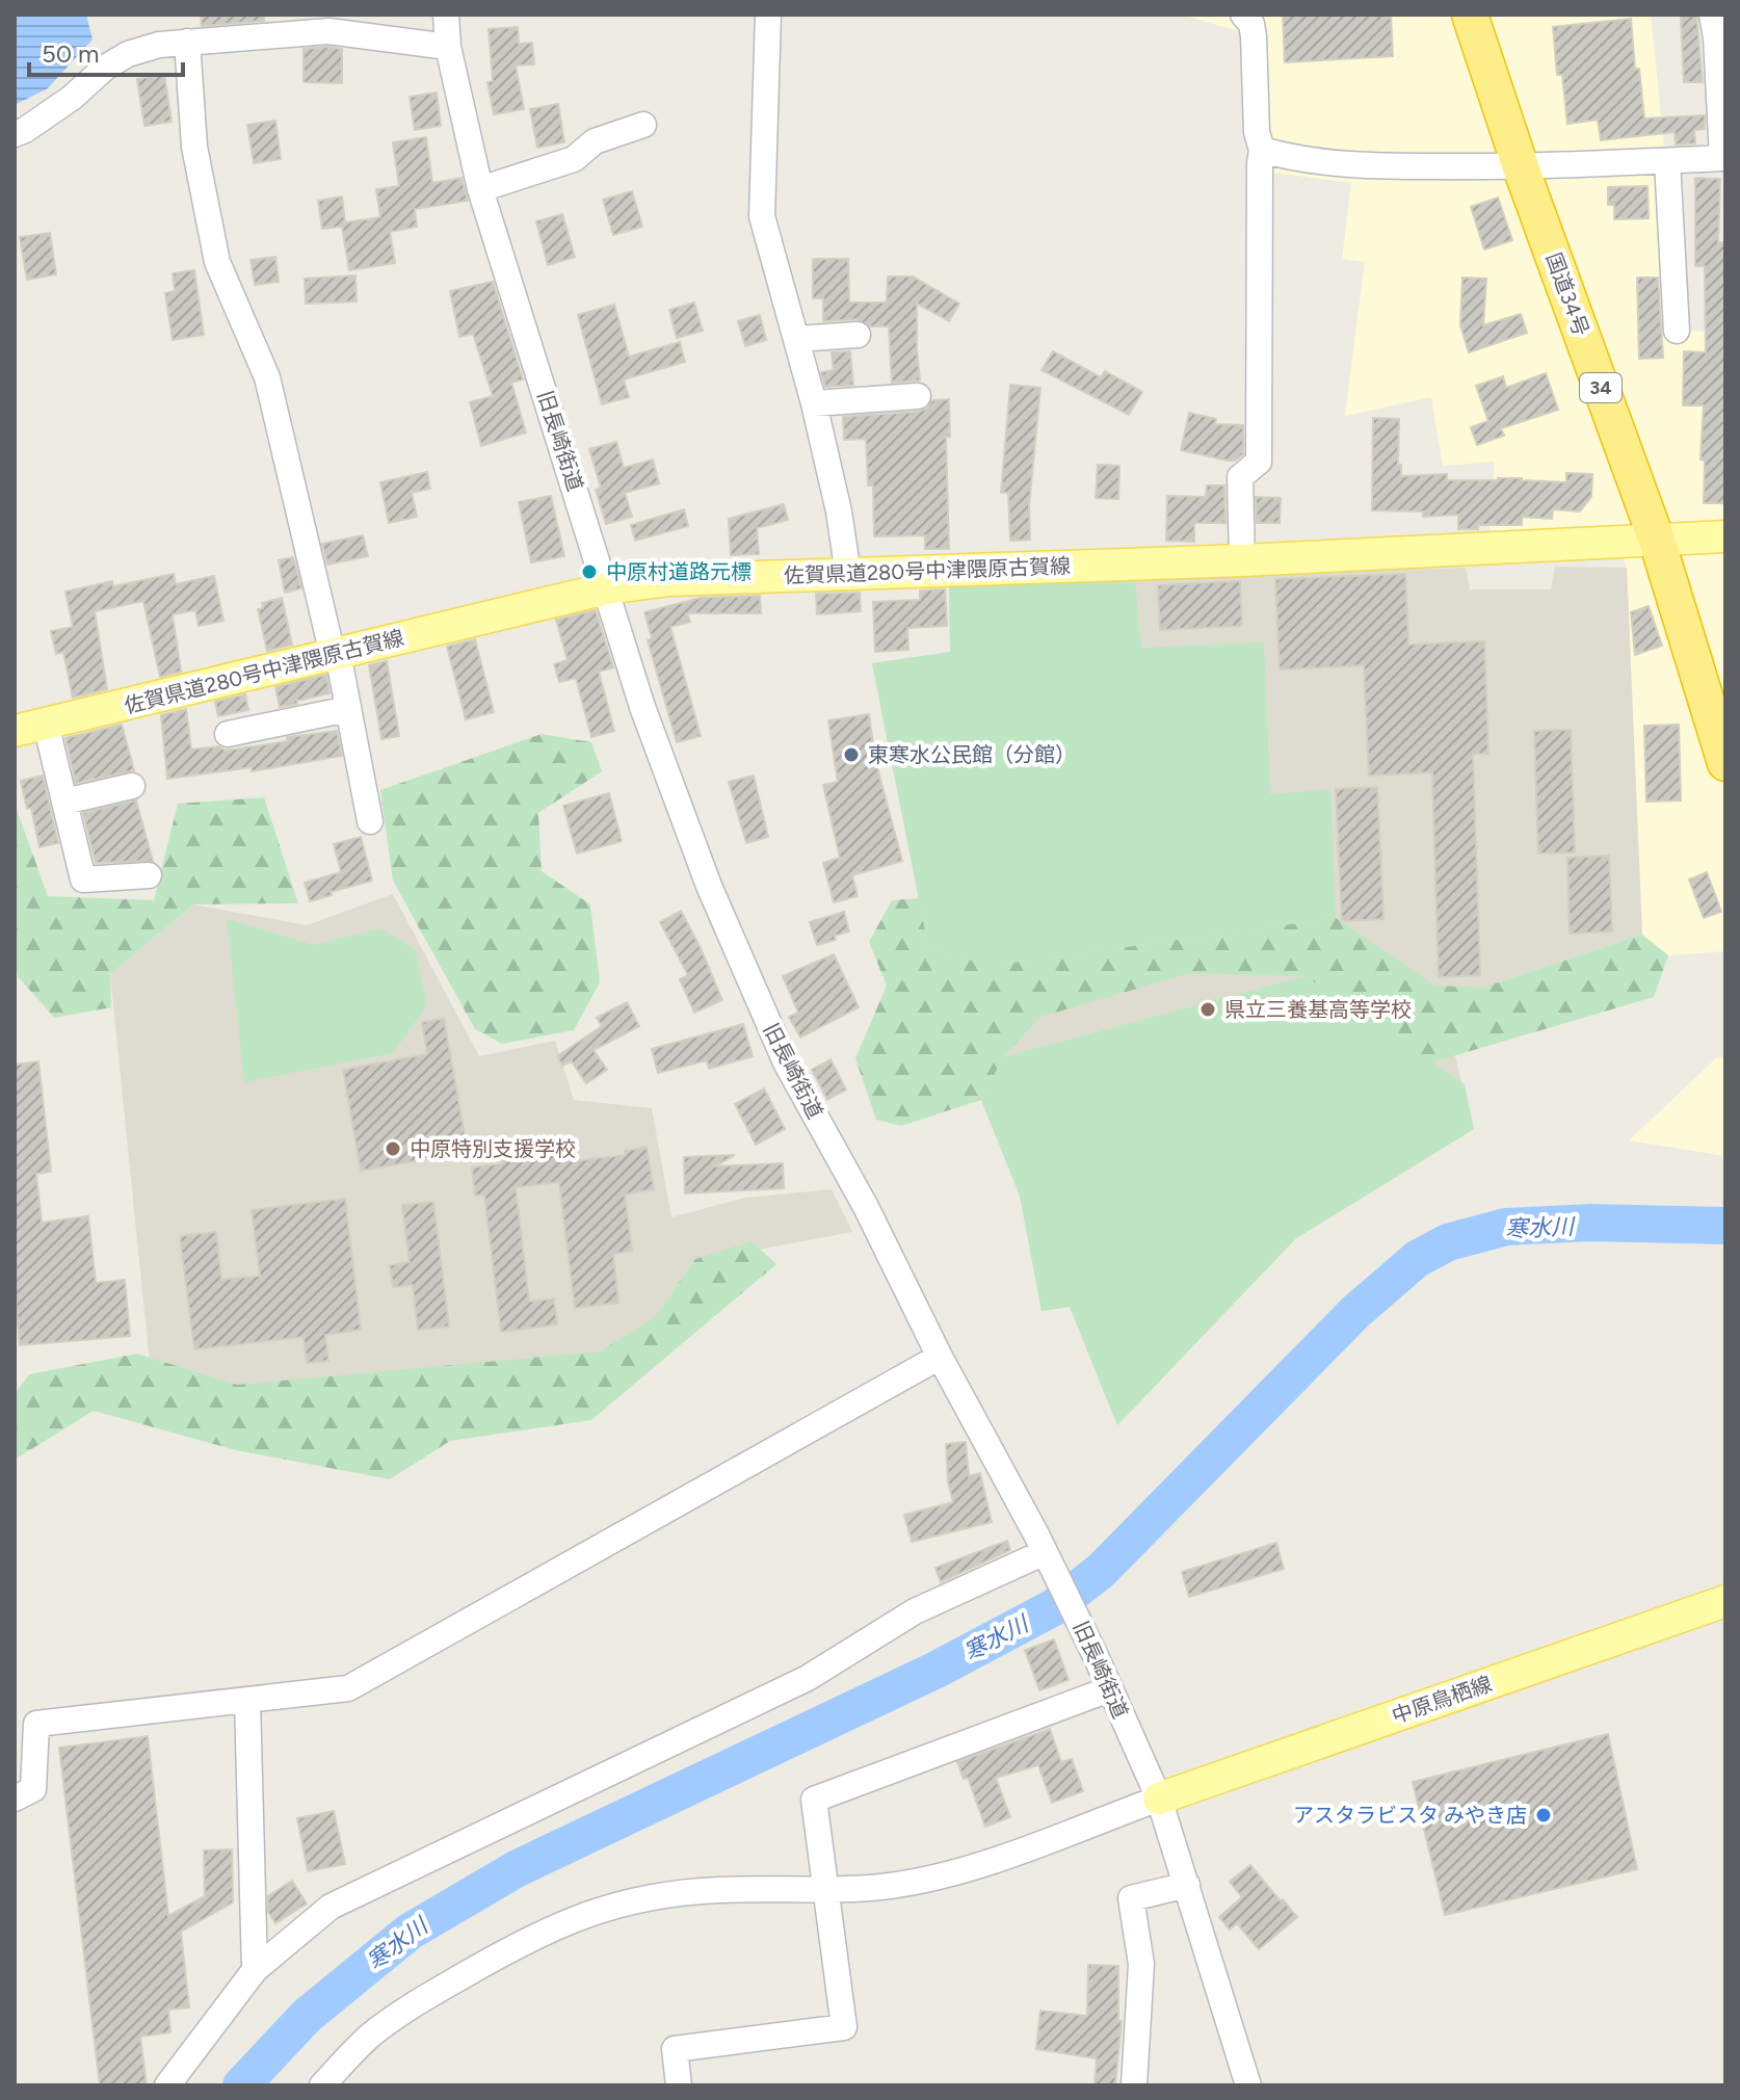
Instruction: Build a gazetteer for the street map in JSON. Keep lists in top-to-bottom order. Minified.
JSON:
{"streets":{"highway":["国道34号","34"],"main road":["佐賀県道280号中津隈原古賀線","中原鳥栖線"],"street":["旧長崎街道"]},"crossings":[["国道34号","佐賀県道280号中津隈原古賀線"],["旧長崎街道","佐賀県道280号中津隈原古賀線"],["旧長崎街道","中原鳥栖線"]],"water":["寒水川"],"places":["中原村道路元標","東寒水公民館（分館）","県立三養基高等学校","中原特別支援学校","アスタラビスタ みやき店"],"scale_bar":"50 m"}
